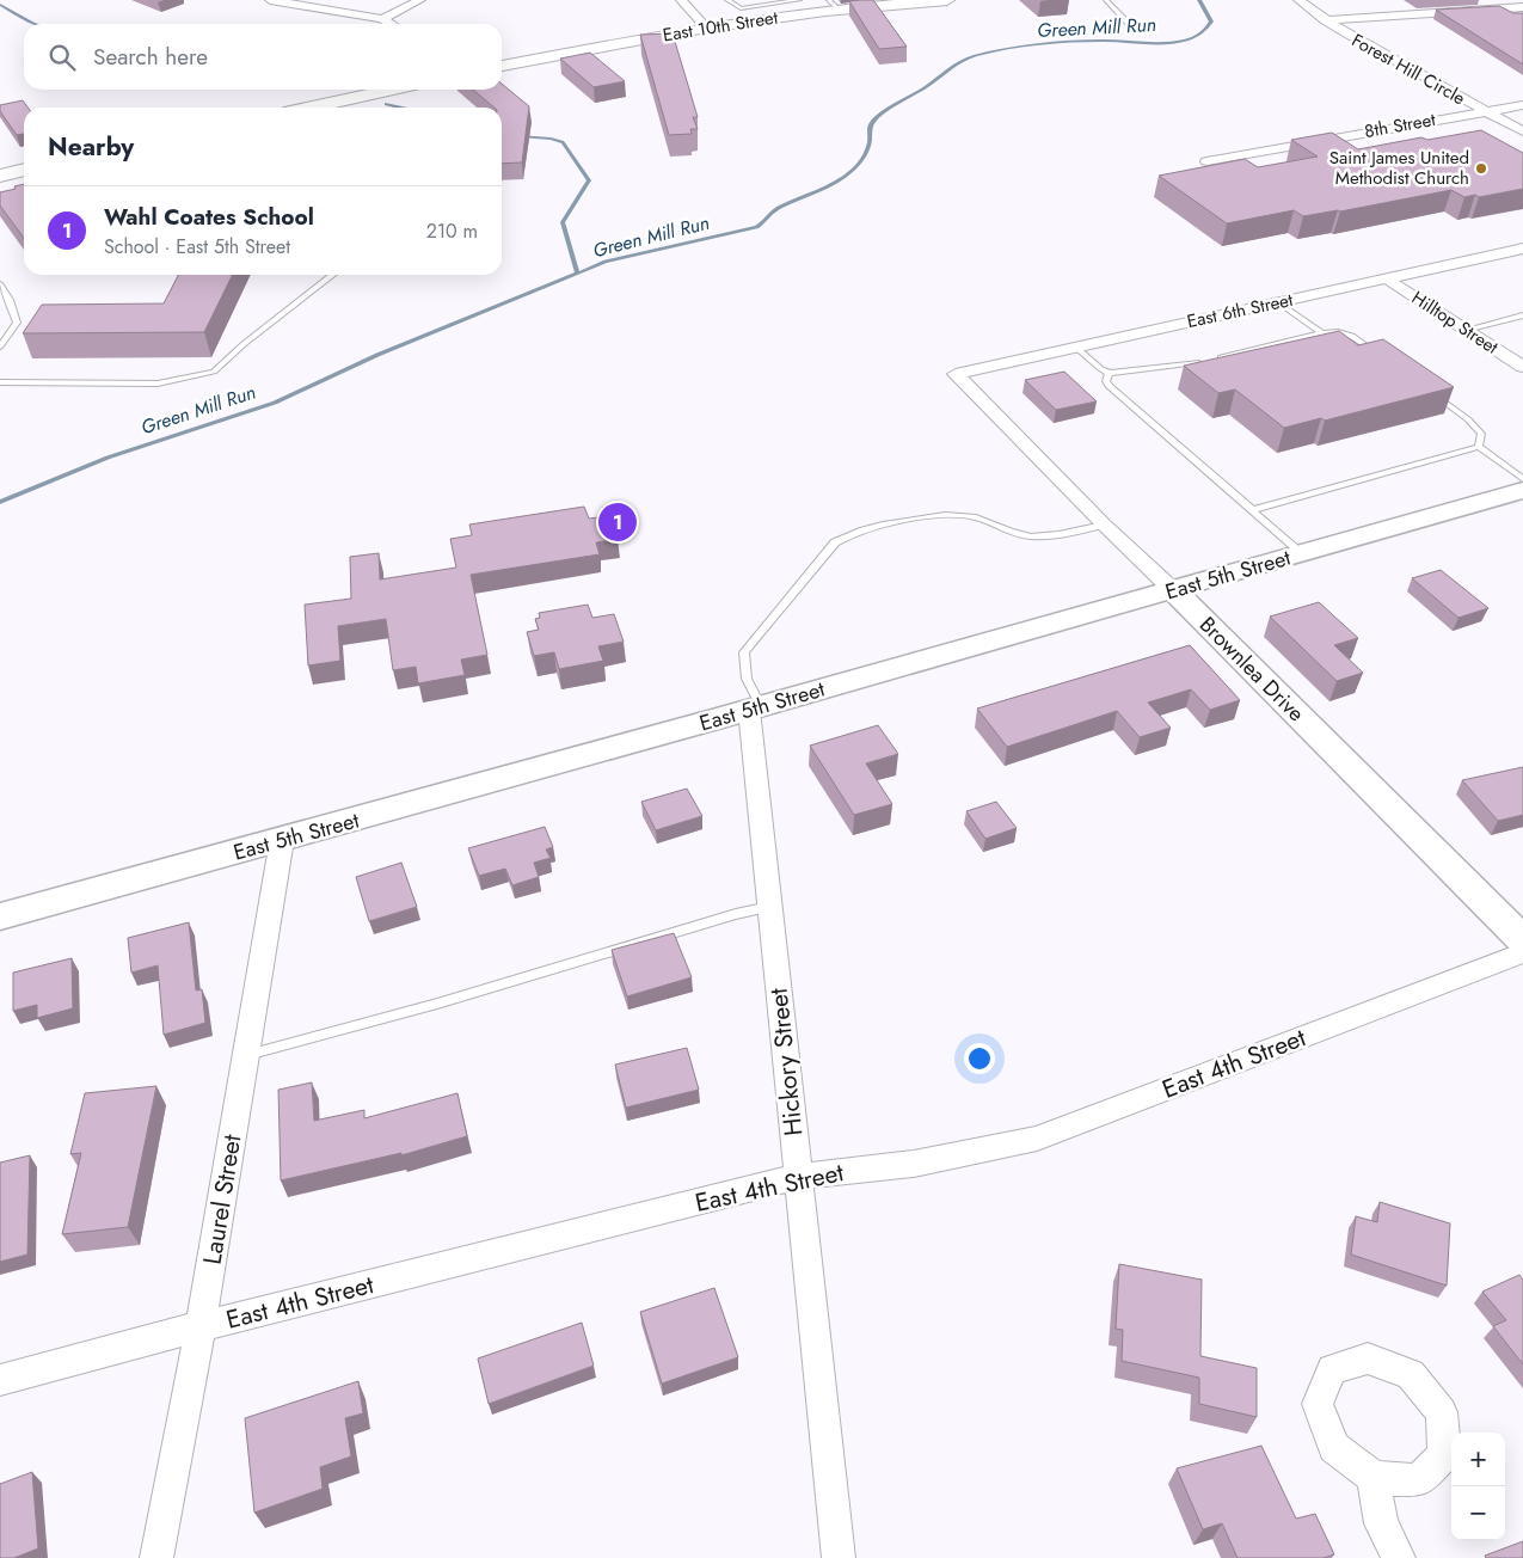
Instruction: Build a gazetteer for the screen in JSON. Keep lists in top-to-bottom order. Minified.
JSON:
{"streets":{"main road":["East 10th Street","East 5th Street","Brownlea Drive"],"street":["Forest Hill Circle","8th Street","East 6th Street","Hilltop Street","Hickory Street","East 4th Street","Laurel Street"]},"crossings":[["Forest Hill Circle","8th Street"],["East 6th Street","Hilltop Street"],["East 6th Street","Brownlea Drive"],["East 5th Street","Brownlea Drive"],["East 5th Street","Hickory Street"],["East 5th Street","Laurel Street"],["Hickory Street","East 4th Street"],["East 4th Street","Laurel Street"]],"water":["Green Mill Run"],"places":["Saint James United Methodist Church"],"page":{"search":"Search here","heading":"Nearby","list":[{"mark":"1","name":"Wahl Coates School","note":"School · East 5th Street","value":"210 m"}],"pins":"1","map_buttons":["+","−"]}}
